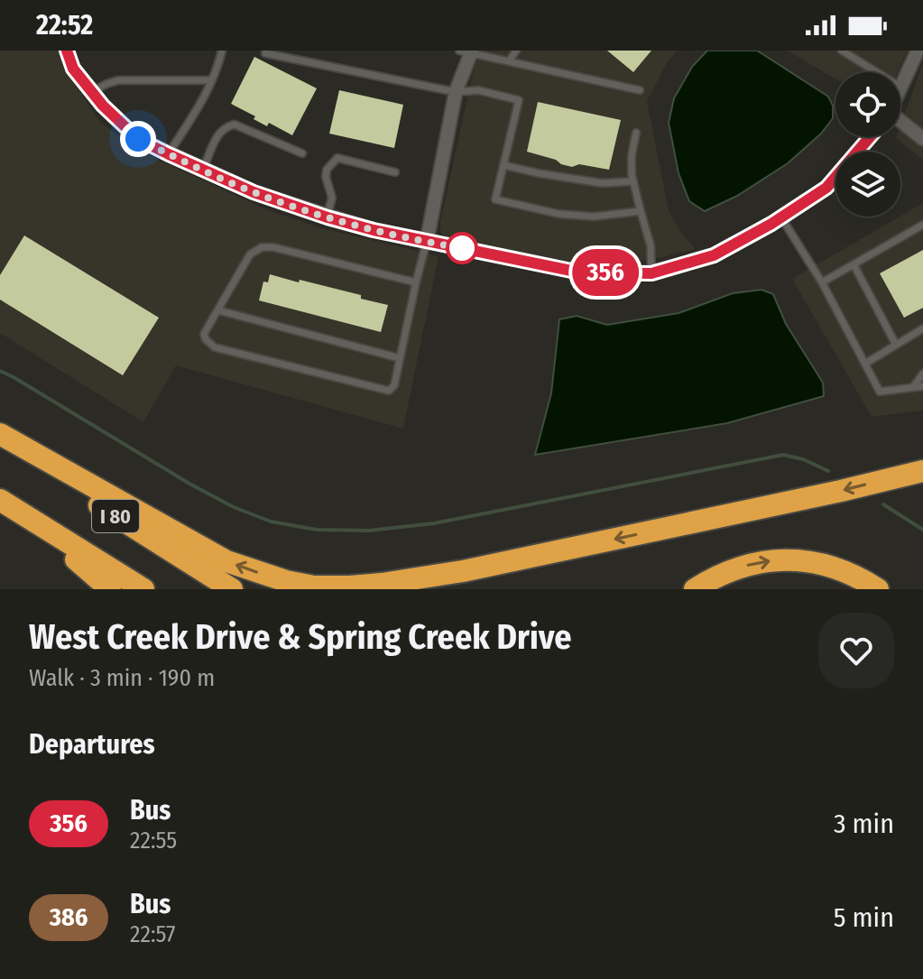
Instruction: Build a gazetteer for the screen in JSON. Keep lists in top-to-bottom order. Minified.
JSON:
{"streets":{"highway":["I 80"]},"lines":["bus line 356"],"page":{"status":"22:52","on_map":"356","heading":[["West Creek Drive & Spring Creek Drive","Walk · 3 min · 190 m"],"Departures"],"list":[{"mark":"356","name":"Bus","note":"22:55","value":"3 min"},{"mark":"386","name":"Bus","note":"22:57","value":"5 min"}]}}
